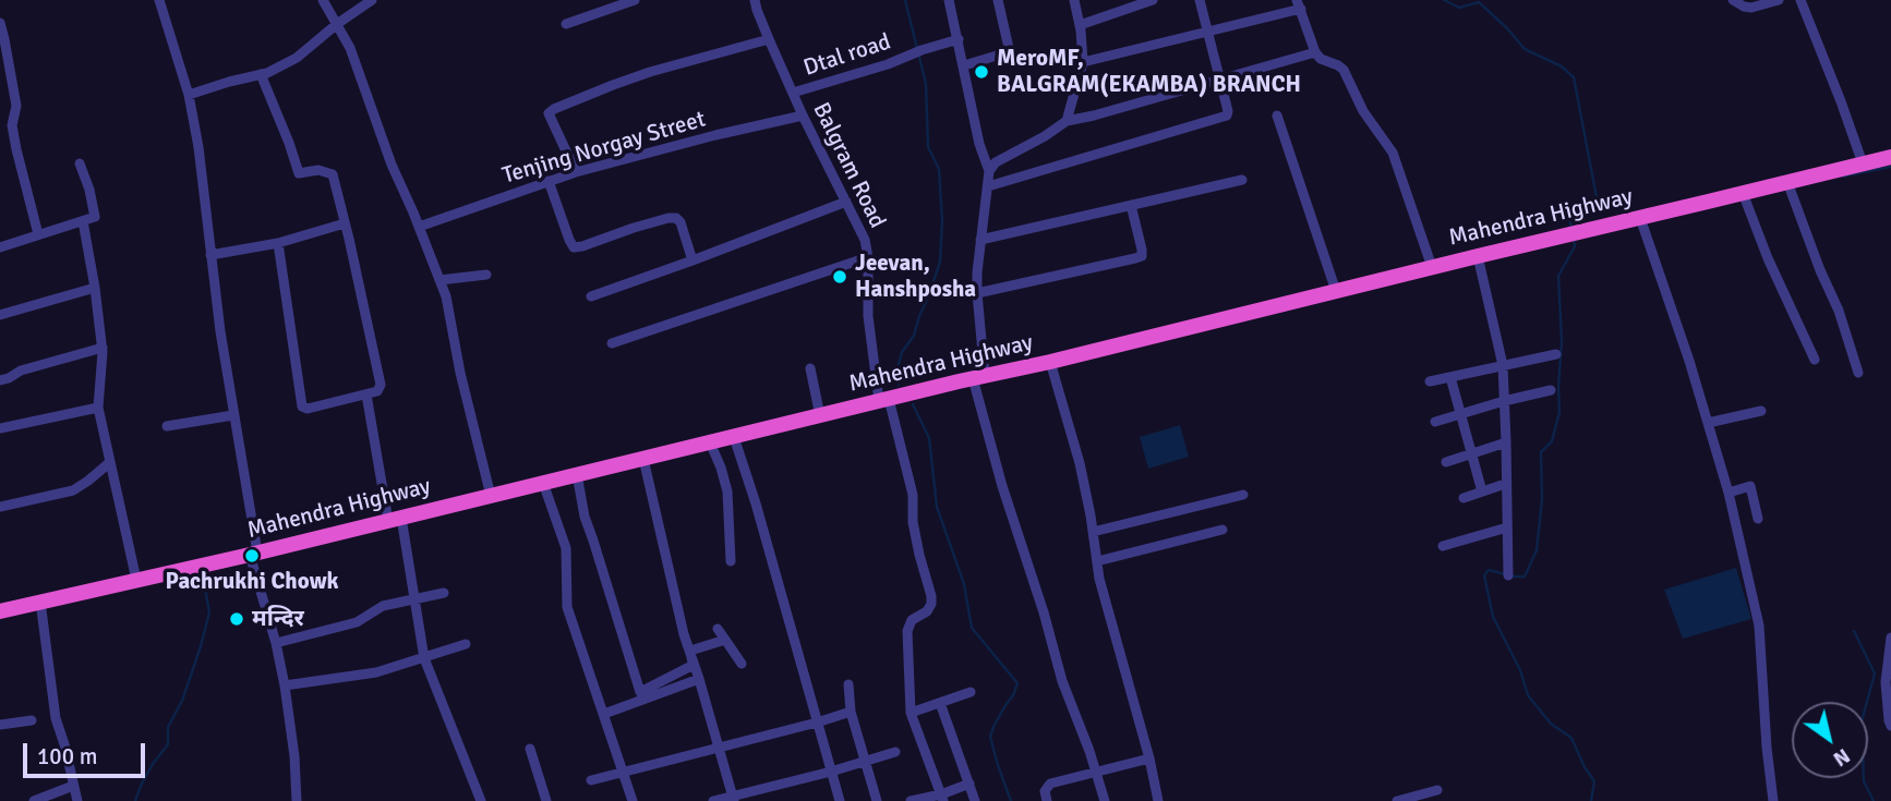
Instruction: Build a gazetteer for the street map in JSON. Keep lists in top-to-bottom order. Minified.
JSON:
{"streets":{"highway":["Mahendra Highway"],"street":["Dtal road","Tenjing Norgay Street","Balgram Road"]},"crossings":[["Dtal road","Balgram Road"],["Tenjing Norgay Street","Balgram Road"],["Balgram Road","Mahendra Highway"]],"places":["MeroMF, BALGRAM(EKAMBA) BRANCH","Jeevan, Hanshposha","Pachrukhi Chowk","मन्दिर"],"scale_bar":"100 m","north":"bottom right"}
